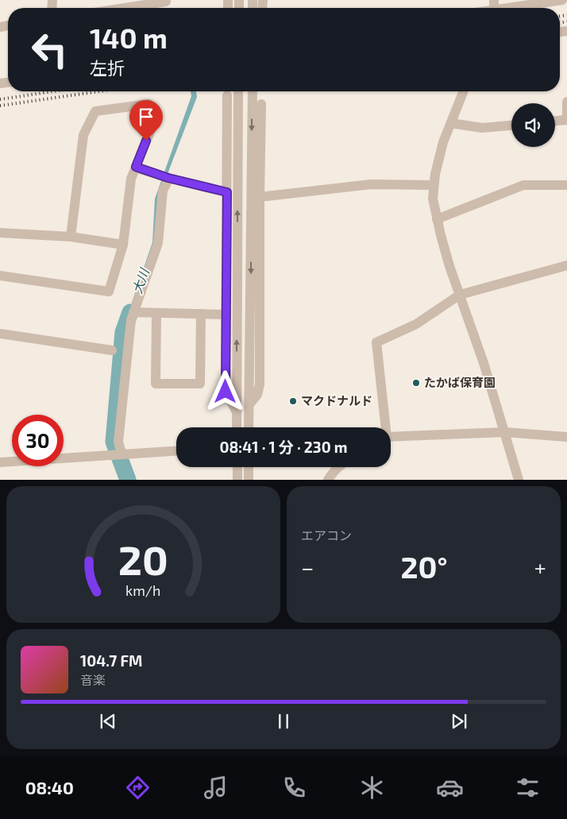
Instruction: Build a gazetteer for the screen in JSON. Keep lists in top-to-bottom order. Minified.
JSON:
{"water":["大川"],"places":["たかば保育園","マクドナルド"],"page":{"turn":["140 m","左折"],"limit":"30","trip":"08:41 · 1 分 · 230 m","tile":"エアコン","heat":["−","20°","+"],"song":["104.7 FM","音楽"],"tabs":"08:40","gauge":["20","km/h"]}}
